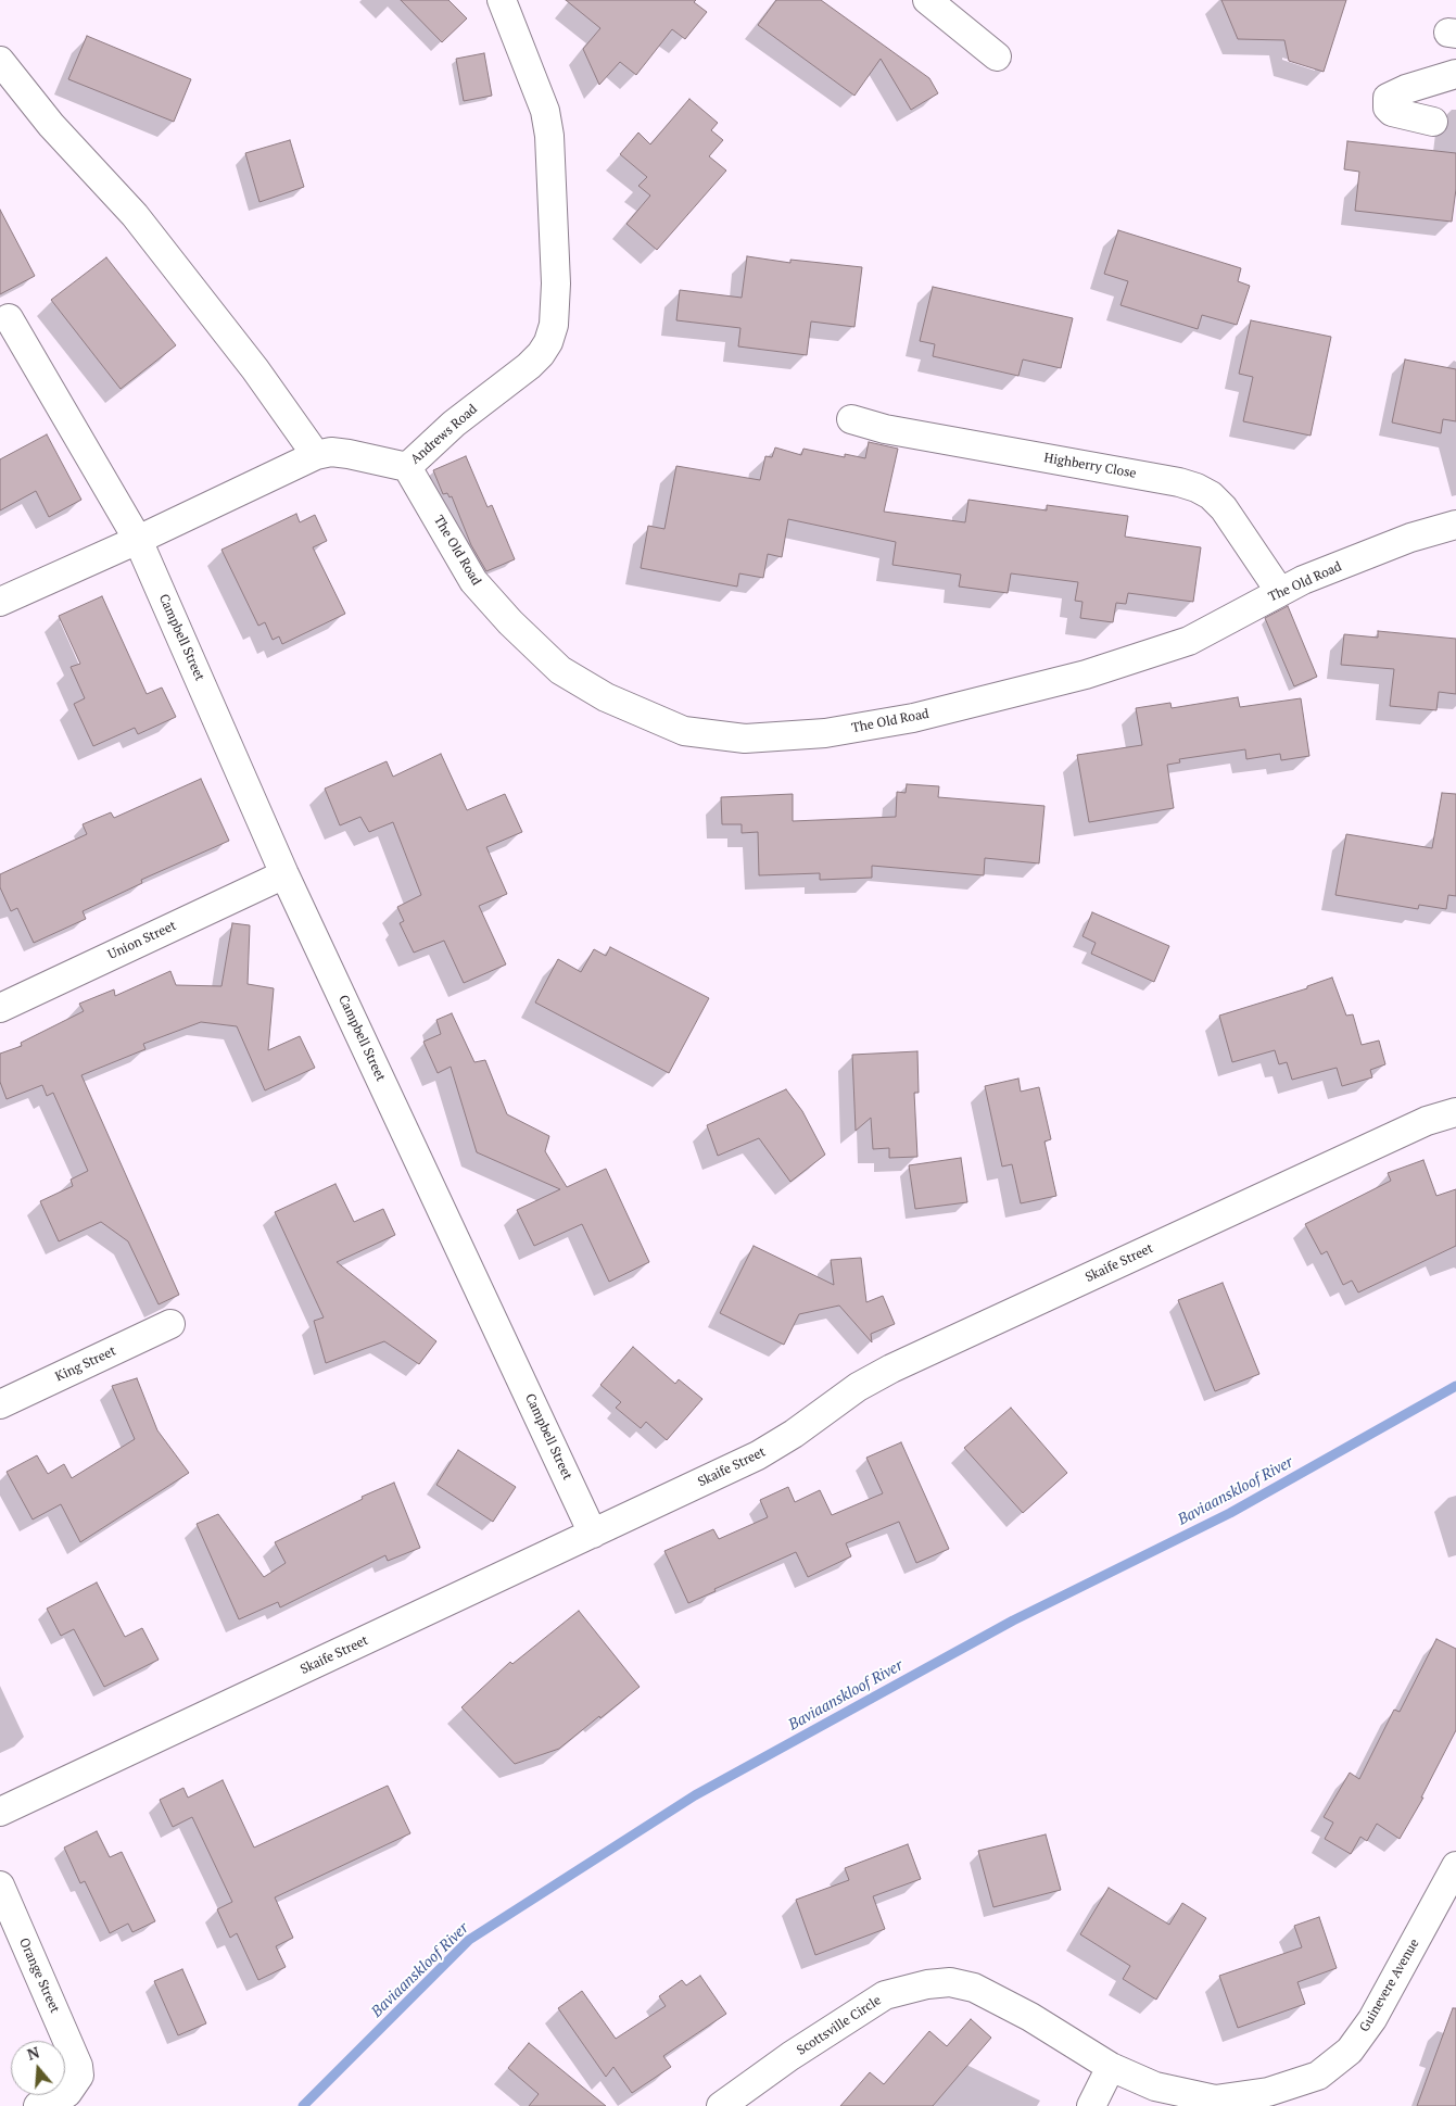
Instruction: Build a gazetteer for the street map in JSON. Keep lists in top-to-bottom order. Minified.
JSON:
{"streets":{"street":["Andrews Road","Highberry Close","The Old Road","Campbell Street","Union Street","Skaife Street","King Street","Orange Street","Guinevere Avenue","Scottsville Circle"]},"crossings":[["Andrews Road","The Old Road"],["Andrews Road","Campbell Street"],["Highberry Close","The Old Road"],["Campbell Street","Union Street"],["Campbell Street","Skaife Street"],["Guinevere Avenue","Scottsville Circle"]],"water":["Baviaanskloof River"],"north":"top"}
